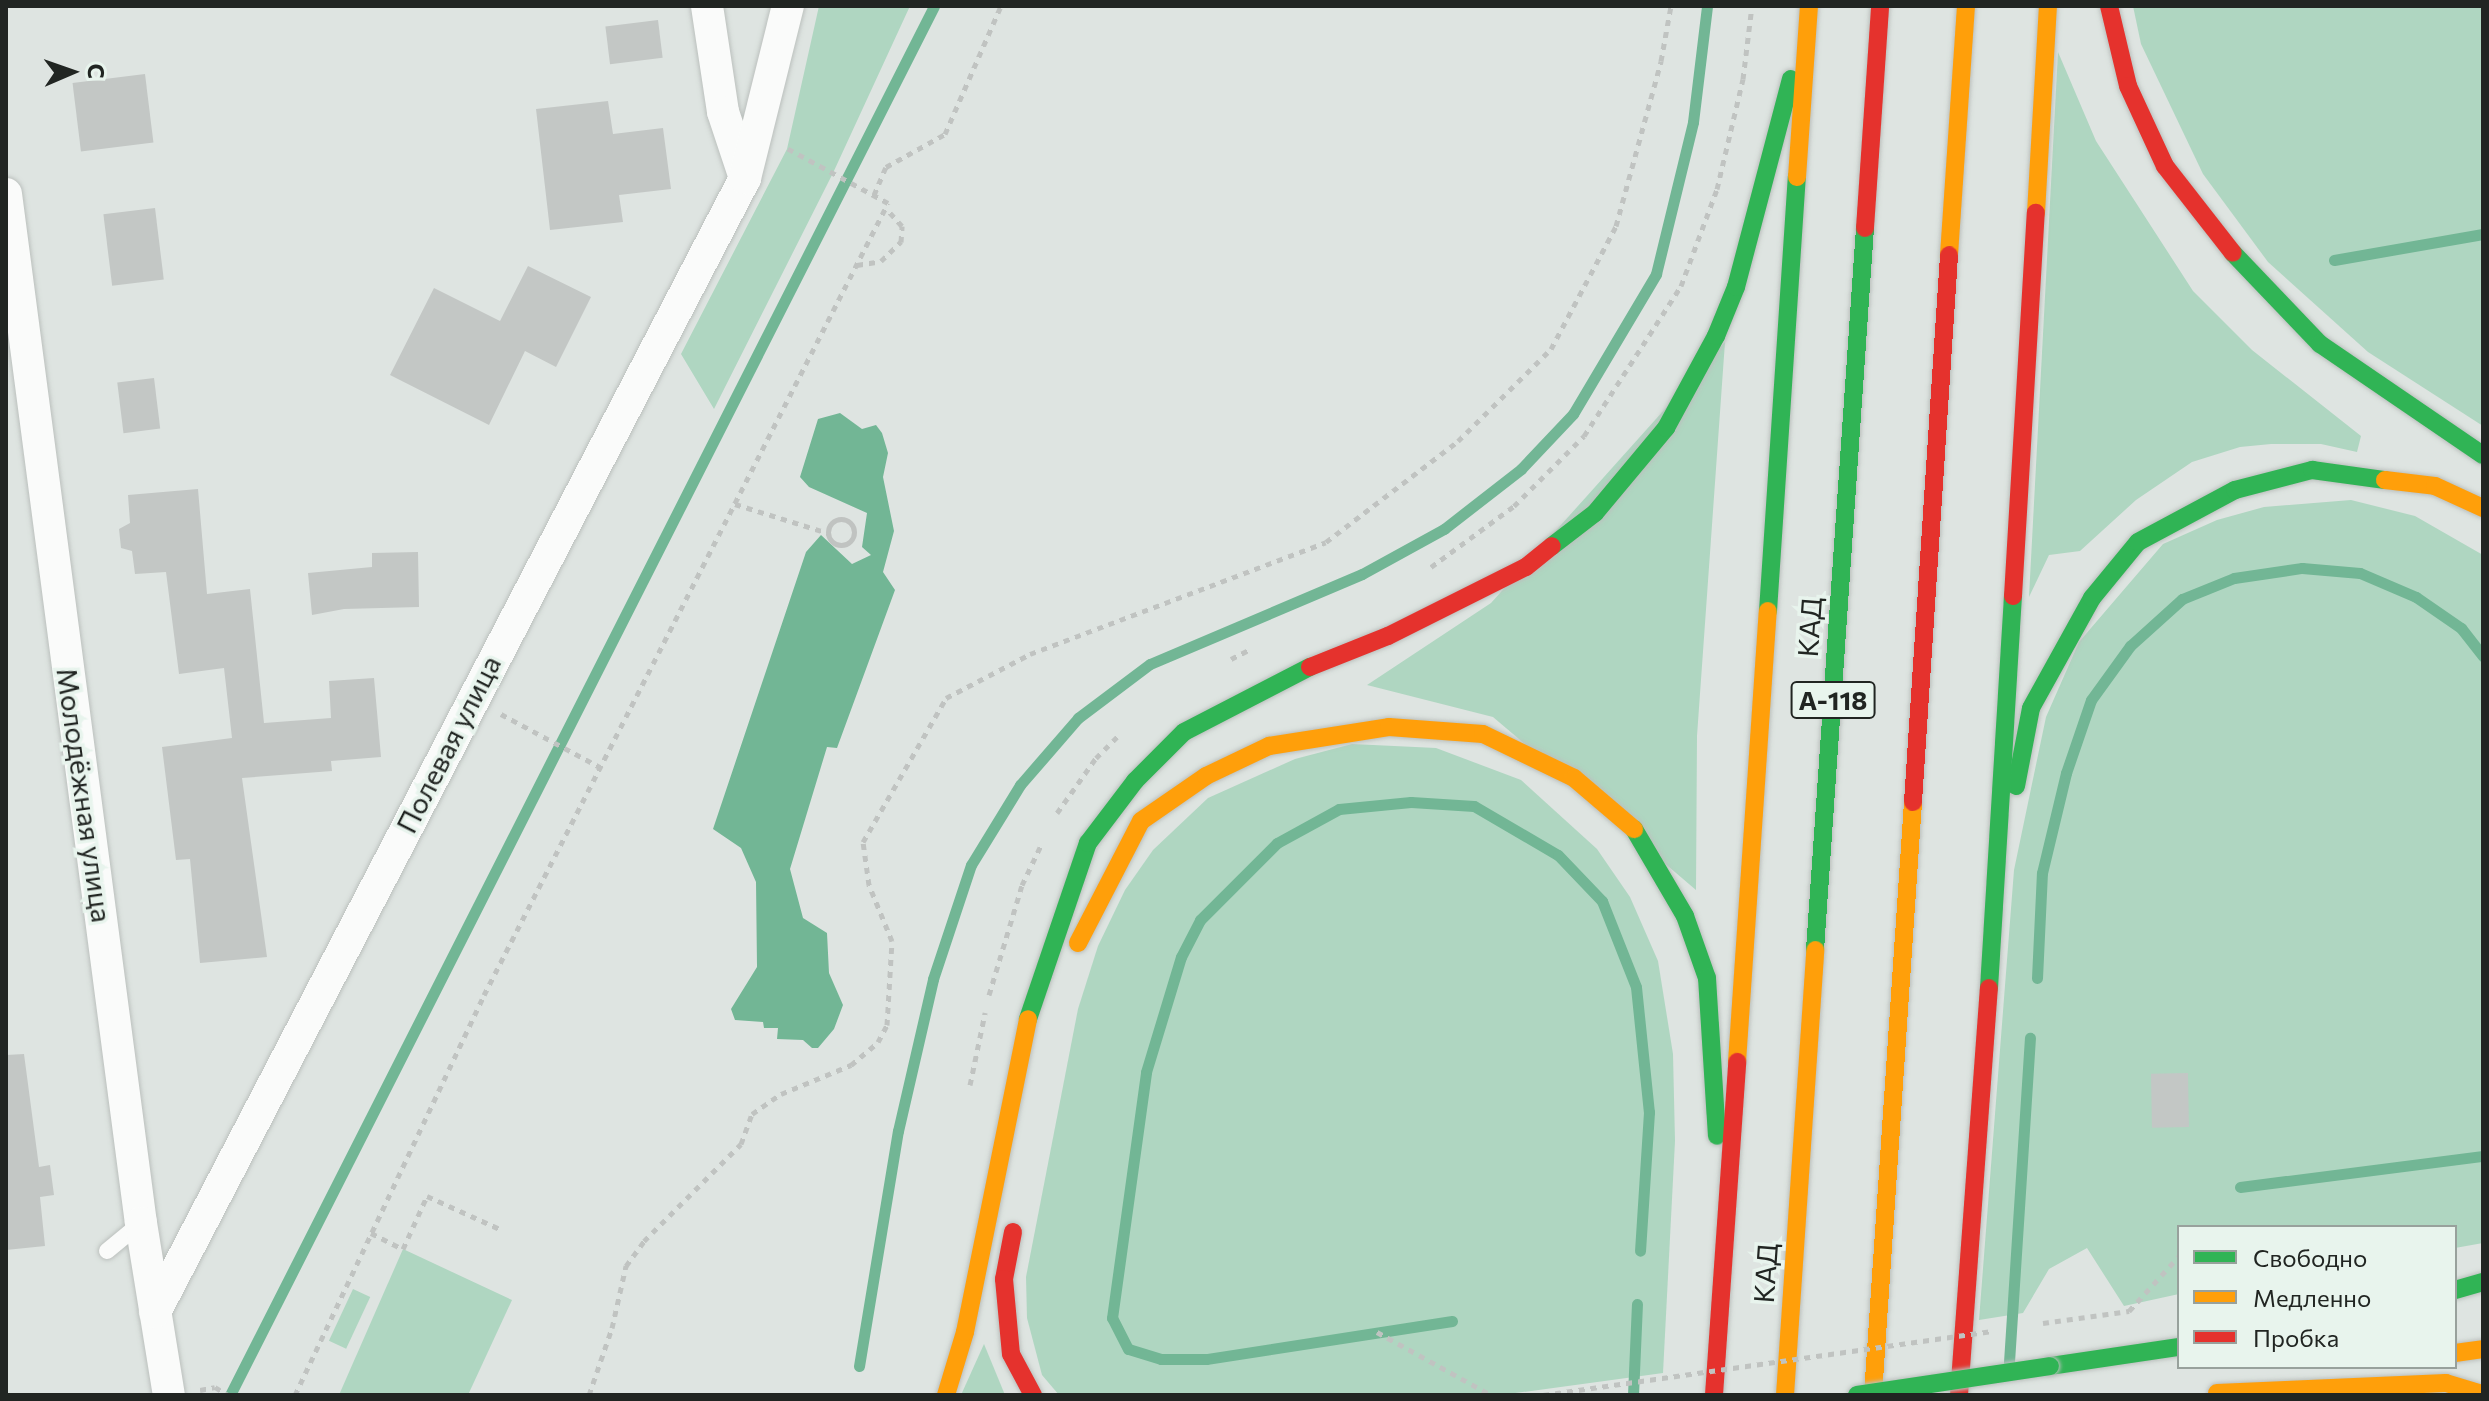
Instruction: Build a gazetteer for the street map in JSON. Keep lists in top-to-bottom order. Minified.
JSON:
{"streets":{"main road":["КАД","А-118"],"street":["Полевая улица","Молодёжная улица"]},"crossings":[["Полевая улица","Молодёжная улица"]],"legend":["Свободно","Медленно","Пробка"],"north":"right"}
